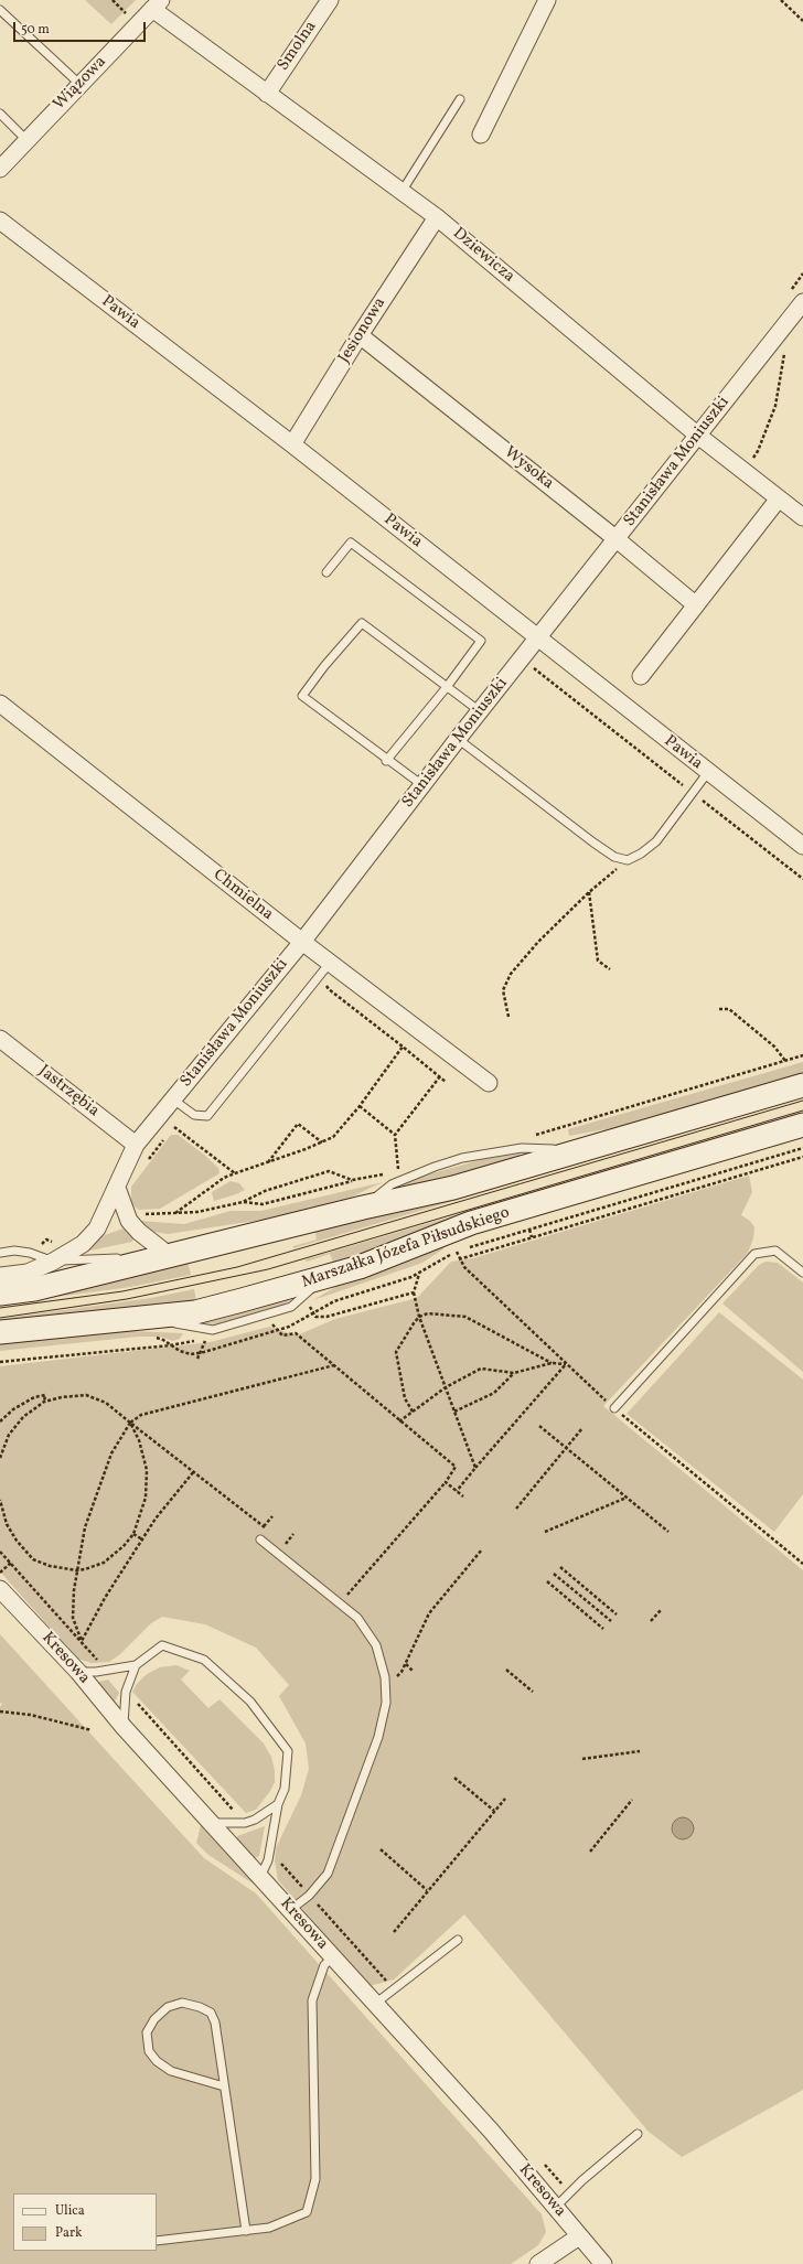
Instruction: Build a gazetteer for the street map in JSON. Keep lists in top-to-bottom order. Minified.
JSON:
{"streets":{"main road":["Marszałka Józefa Piłsudskiego"],"street":["Smolna","Wiązowa","Dziewicza","Pawia","Jesionowa","Stanisława Moniuszki","Wysoka","Chmielna","Jastrzębia","Kresowa"]},"crossings":[["Smolna","Dziewicza"],["Wiązowa","Dziewicza"],["Dziewicza","Jesionowa"],["Dziewicza","Stanisława Moniuszki"],["Pawia","Jesionowa"],["Pawia","Stanisława Moniuszki"],["Jesionowa","Wysoka"],["Stanisława Moniuszki","Wysoka"],["Stanisława Moniuszki","Chmielna"],["Stanisława Moniuszki","Jastrzębia"]],"legend":["Ulica","Park"],"scale_bar":"50 m"}
